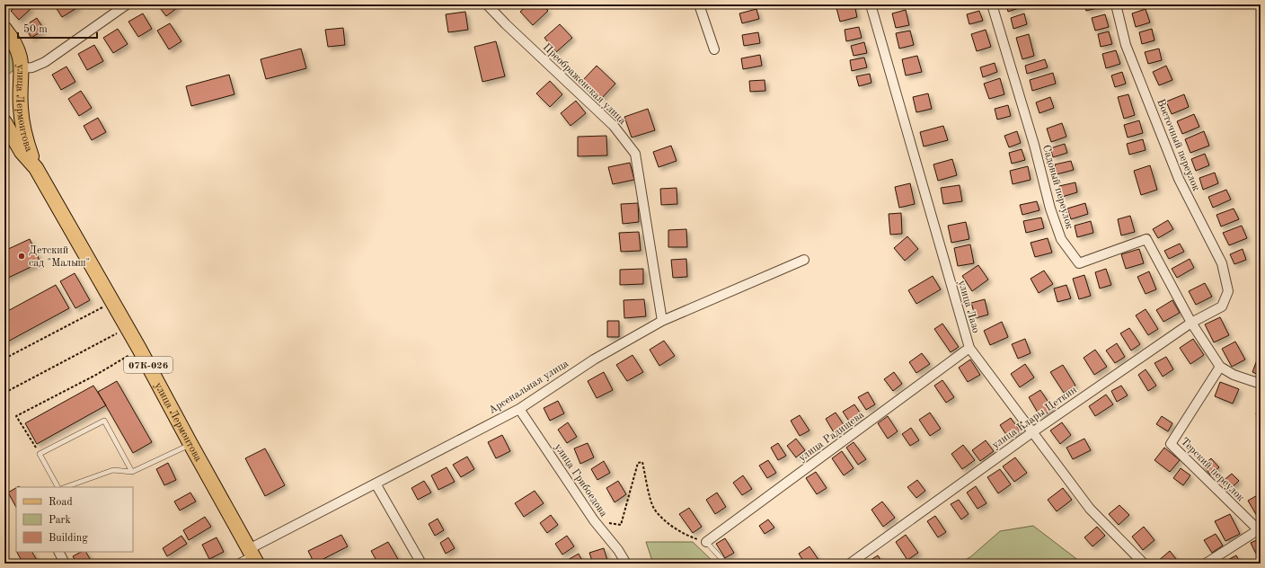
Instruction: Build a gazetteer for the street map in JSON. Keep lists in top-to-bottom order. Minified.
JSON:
{"streets":{"main road":["улица Лермонтова","07К-026"],"street":["Преображенская улица","Восточный переулок","Садовый переулок","улица Лазо","Арсенальная улица","улица Клары Цеткин","улица Радищева","Терский переулок","улица Грибоедова"]},"crossings":[["Преображенская улица","Арсенальная улица"],["улица Лермонтова","Арсенальная улица"],["Восточный переулок","улица Клары Цеткин"],["Садовый переулок","улица Клары Цеткин"],["Садовый переулок","Терский переулок"],["улица Лазо","улица Клары Цеткин"],["улица Лазо","улица Радищева"],["Арсенальная улица","улица Грибоедова"]],"places":["Детский сад \"Малыш\""],"legend":["Road","Park","Building"],"scale_bar":"50 m"}
